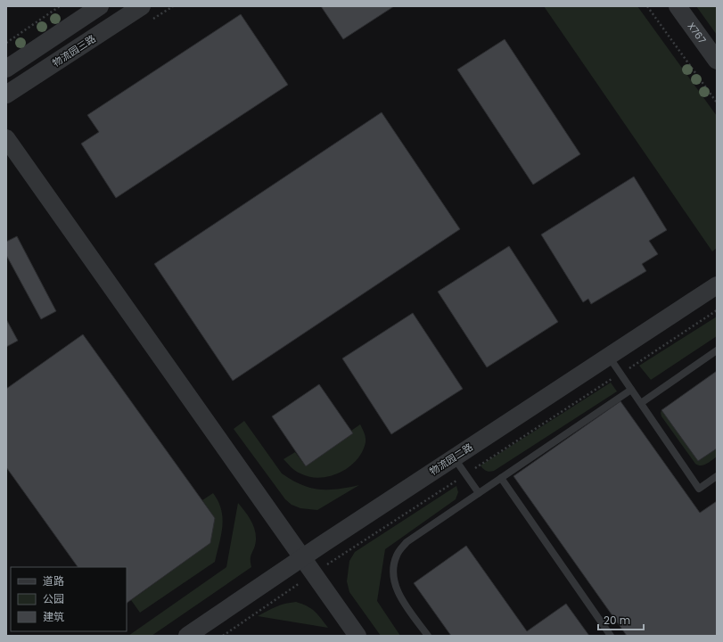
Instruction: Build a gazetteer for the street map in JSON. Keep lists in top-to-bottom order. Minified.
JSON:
{"streets":{"street":["X767","物流园三路","物流园二路"]},"legend":["道路","公园","建筑"],"scale_bar":"20 m"}
